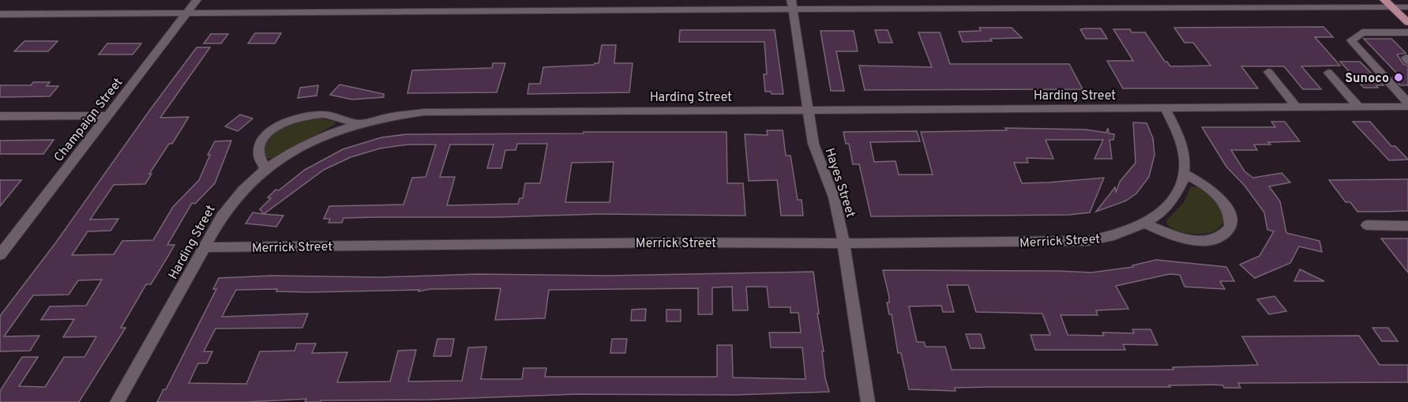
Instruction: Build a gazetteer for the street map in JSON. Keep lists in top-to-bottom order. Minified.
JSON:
{"streets":{"street":["Harding Street","Champaign Street","Hayes Street","Merrick Street"]},"crossings":[["Harding Street","Hayes Street"],["Harding Street","Merrick Street"],["Hayes Street","Merrick Street"]],"places":["Sunoco"]}
